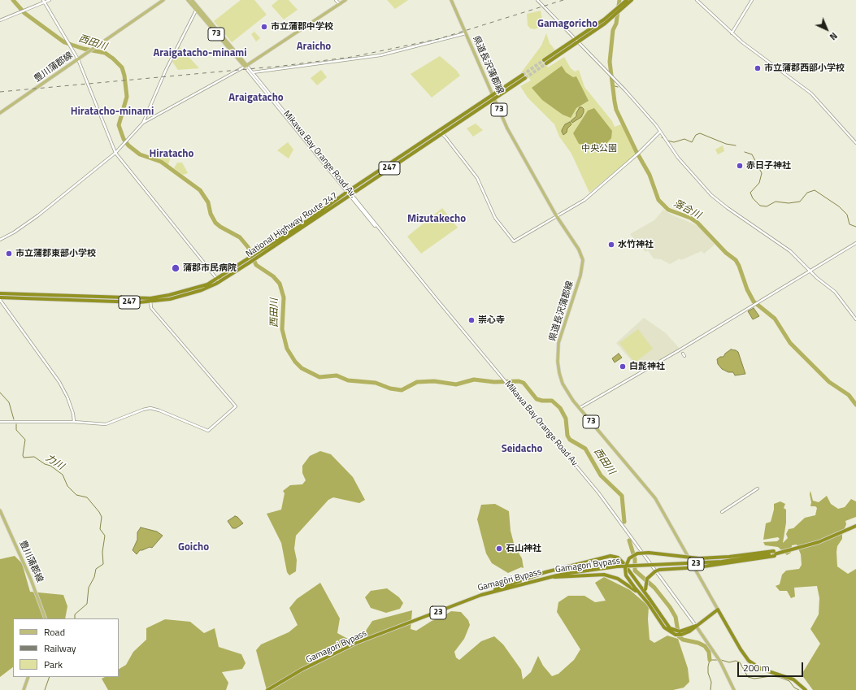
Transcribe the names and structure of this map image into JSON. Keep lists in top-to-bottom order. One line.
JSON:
{"streets":{"highway":["247","National Highway Route 247","23","Gamagori Bypass","Gamagōri Bypass"],"main road":["73","県道長沢蒲郡線","豊川蒲郡線"],"street":["Mikawa Bay Orange Road Av."]},"crossings":[["73","Mikawa Bay Orange Road Av."],["県道長沢蒲郡線","National Highway Route 247"],["Mikawa Bay Orange Road Av.","National Highway Route 247"],["Gamagori Bypass","Gamagōri Bypass"]],"districts":["Gamagoricho","Araicho","Araigatacho-minami","Araigatacho","Hiratacho-minami","Hiratacho","Mizutakecho","Seidacho","Goicho"],"water":["西田川","落合川","力川"],"parks":["中央公園"],"places":["市立蒲郡中学校","市立蒲郡西部小学校","赤日子神社","水竹神社","市立蒲郡東部小学校","蒲郡市民病院","崇心寺","白髭神社","石山神社"],"legend":["Road","Railway","Park"],"scale_bar":"200 m","north":"bottom right"}
